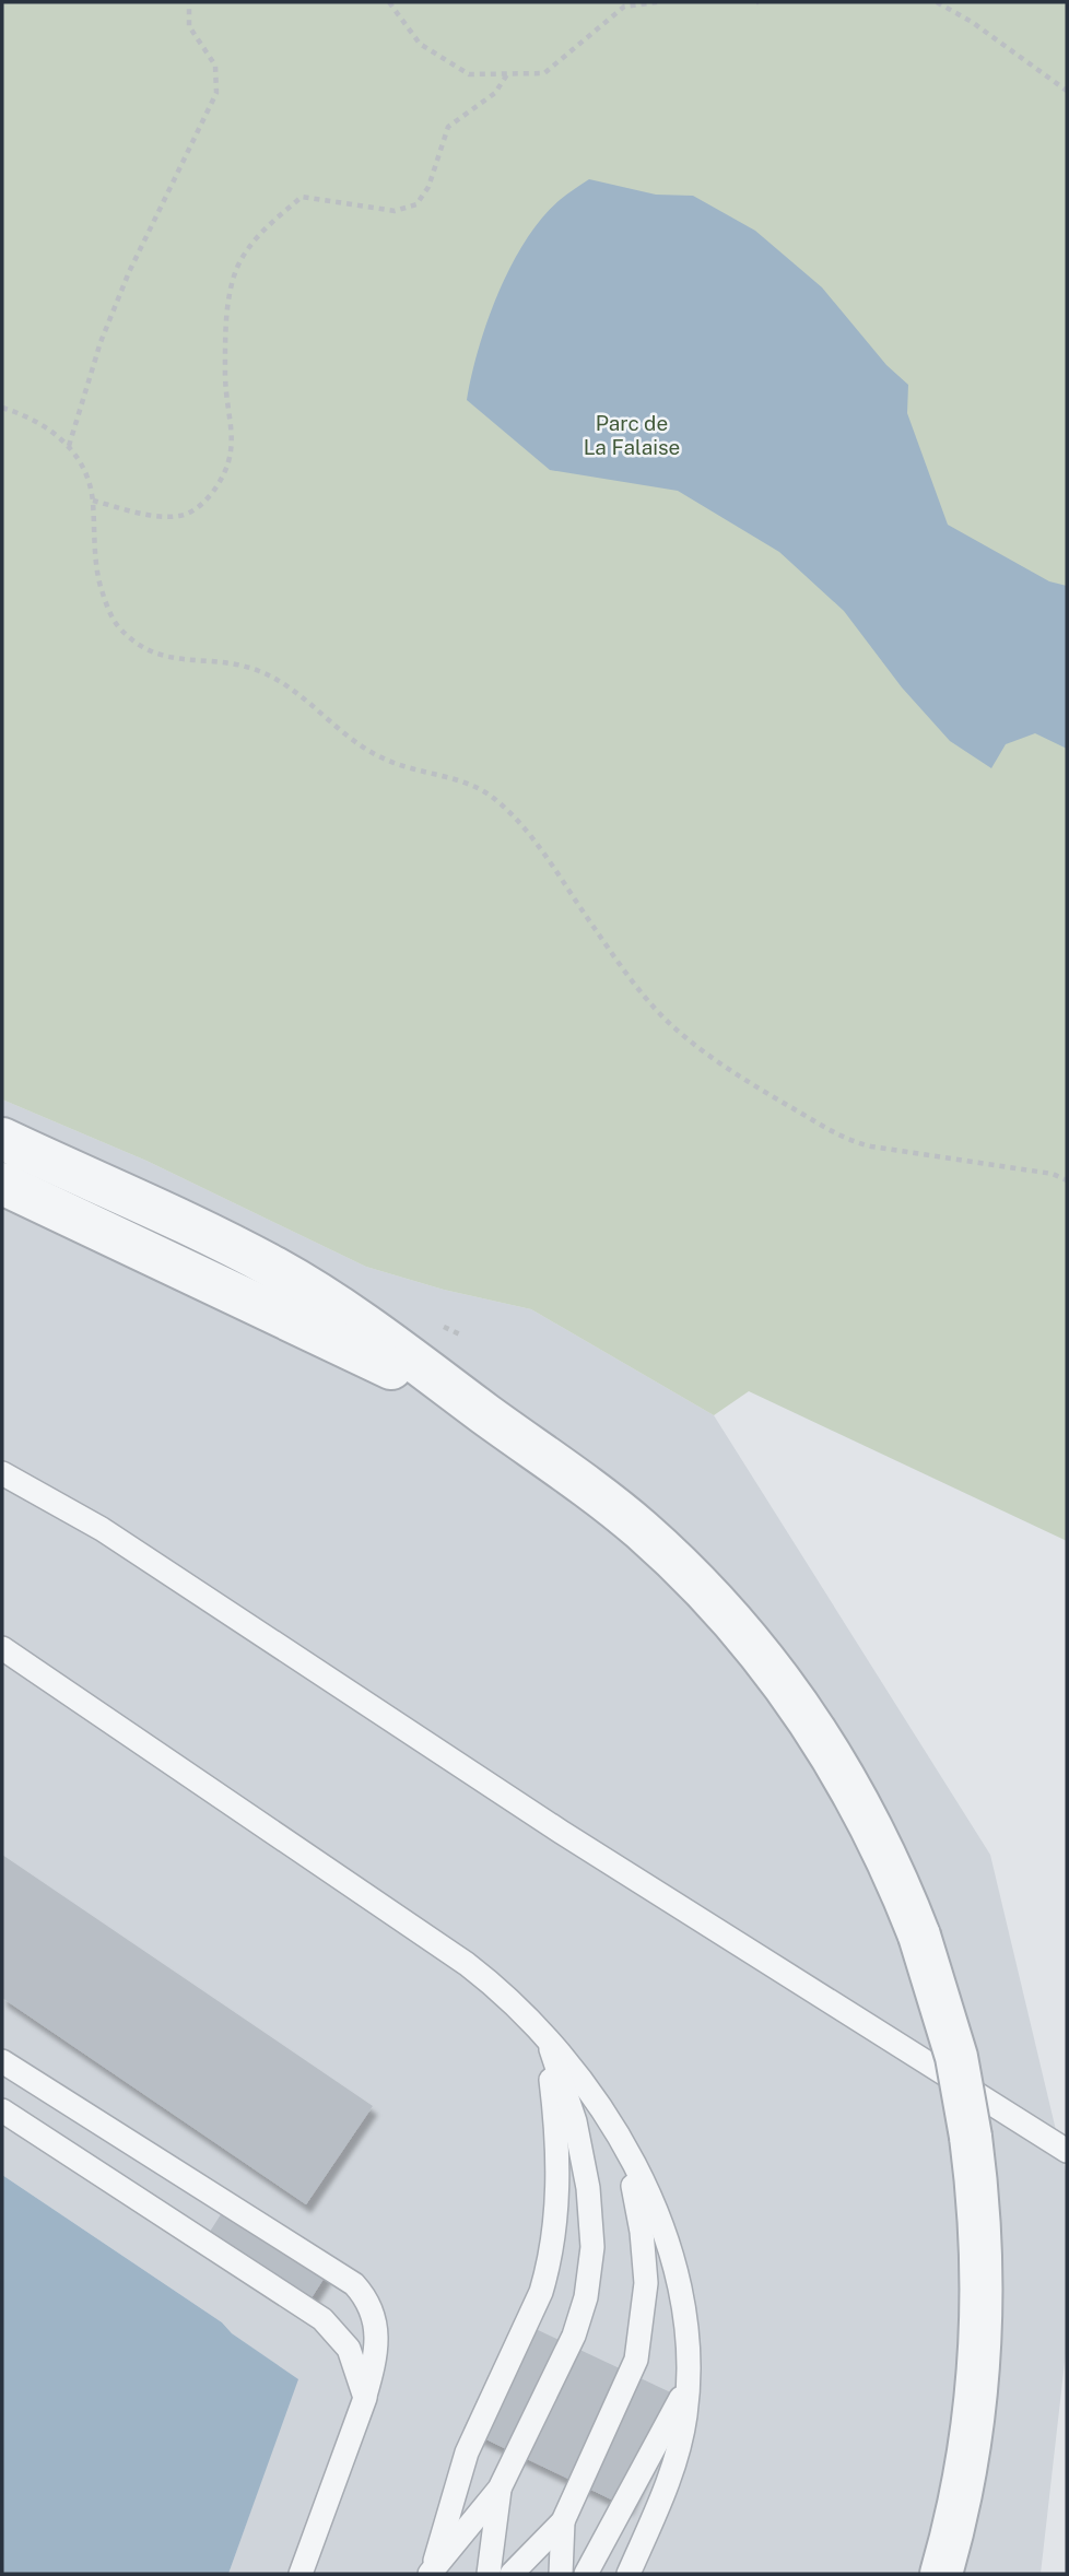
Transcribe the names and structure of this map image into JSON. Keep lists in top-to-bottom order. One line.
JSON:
{"parks":["Parc de La Falaise"]}
